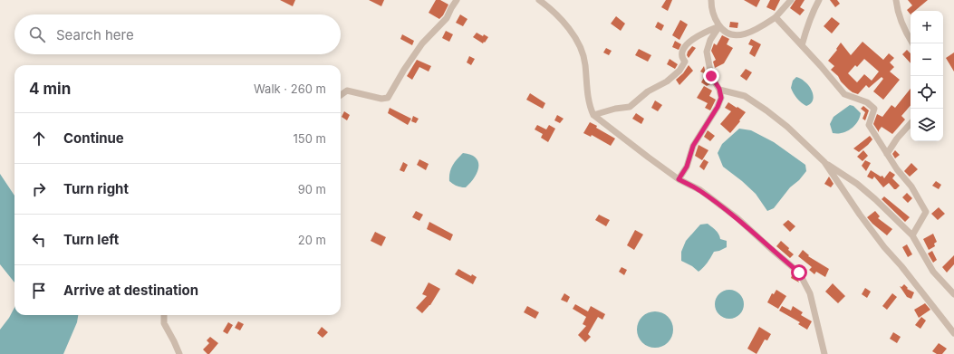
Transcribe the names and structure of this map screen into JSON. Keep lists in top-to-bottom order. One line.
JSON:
{"page":{"map_buttons":["+","−"],"search":"Search here","heading":["4 min","Walk · 260 m"],"list":[["Continue","150 m"],["Turn right","90 m"],["Turn left","20 m"],"Arrive at destination"]}}
